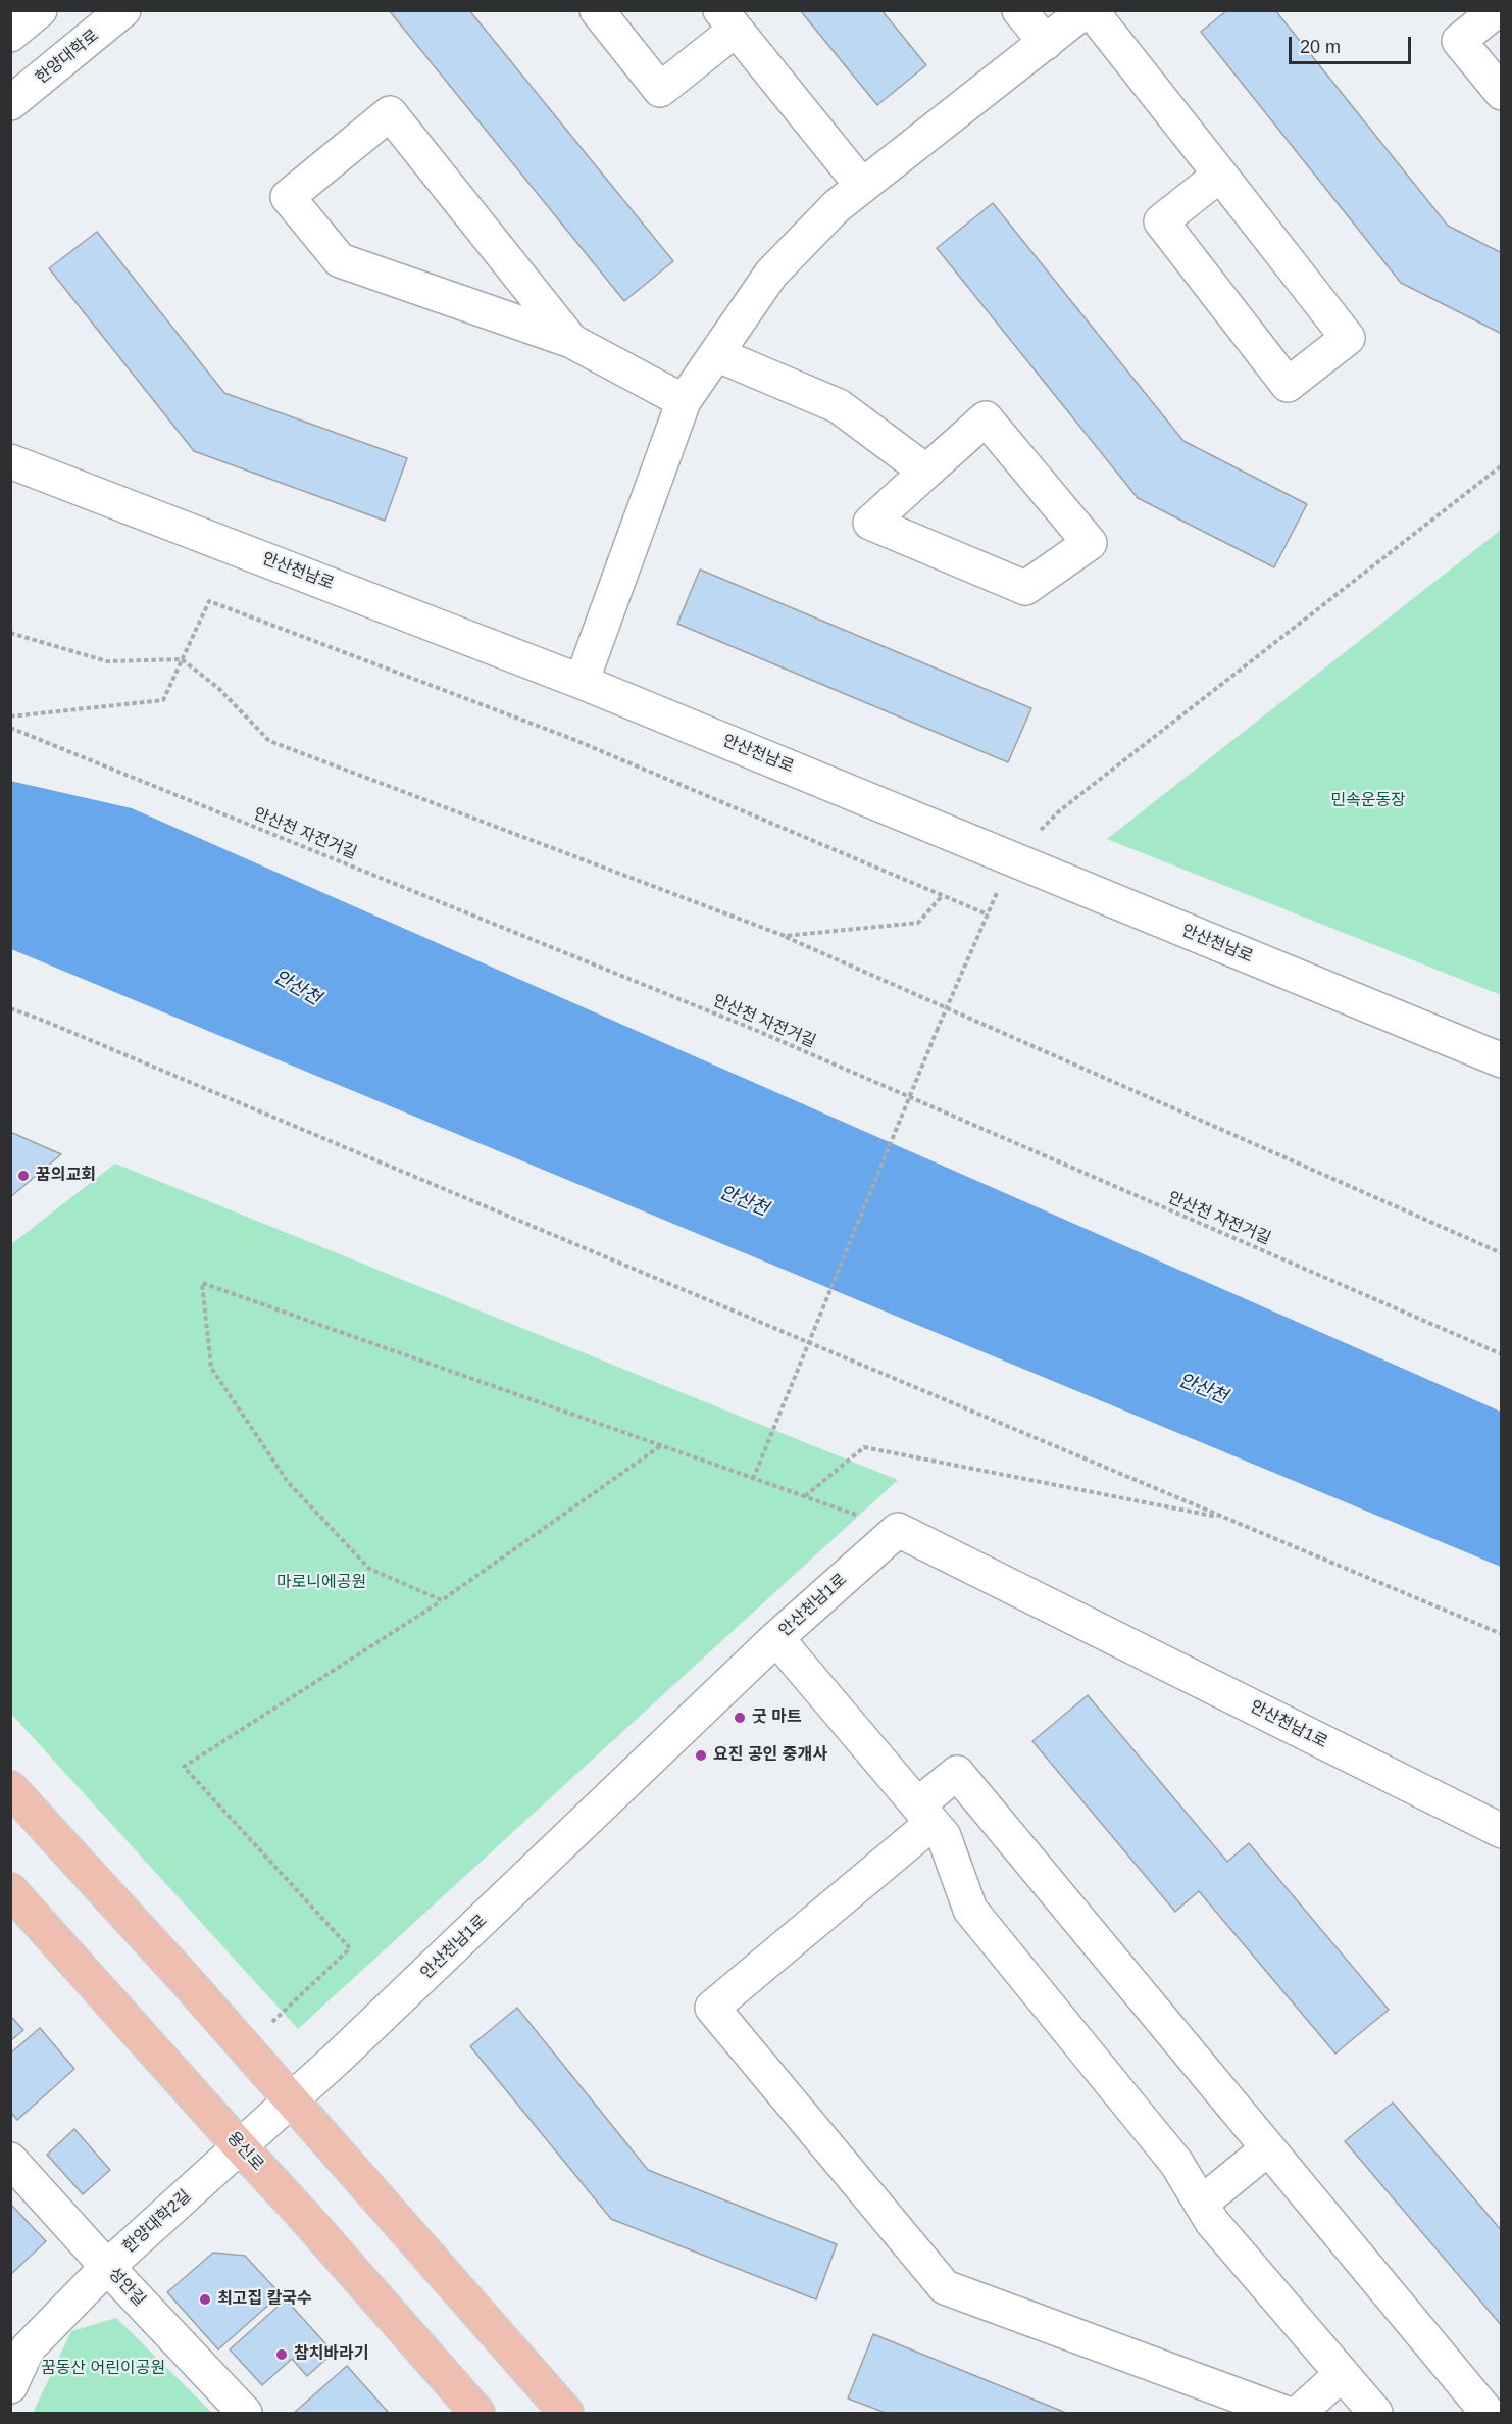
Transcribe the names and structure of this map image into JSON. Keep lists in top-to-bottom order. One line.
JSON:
{"streets":{"main road":["용신로"],"street":["한양대학로","안산천남로","안산천남1로","한양대학2길","성안길"],"path":["안산천 자전거길"]},"crossings":[["안산천남1로","용신로"],["안산천남1로","한양대학2길"],["용신로","한양대학2길"],["한양대학2길","성안길"]],"water":["안산천"],"parks":["민속운동장","마로니에공원","꿈동산 어린이공원"],"places":["꿈의교회","굿 마트","요진 공인 중개사","최고집 칼국수","참치바라기"],"scale_bar":"20 m"}
